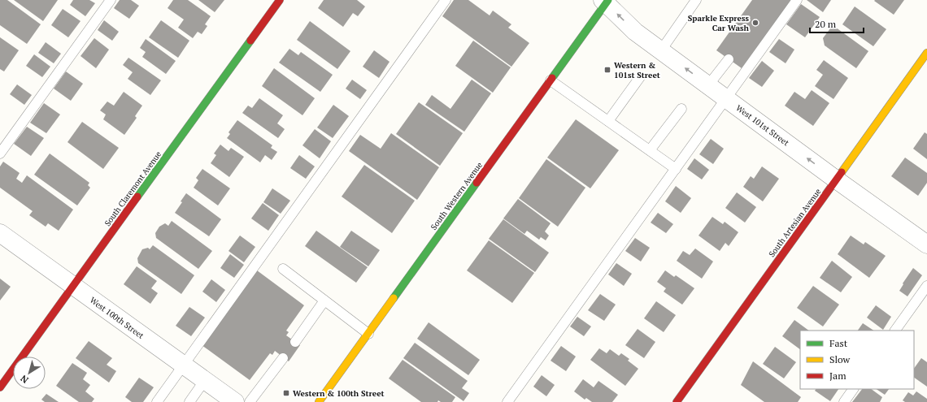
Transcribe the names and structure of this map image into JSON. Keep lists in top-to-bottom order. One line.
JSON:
{"streets":{"street":["West 101st Street","South Claremont Avenue","South Western Avenue","South Artesian Avenue","West 100th Street"]},"crossings":[["West 101st Street","South Western Avenue"],["West 101st Street","South Artesian Avenue"],["South Claremont Avenue","West 100th Street"]],"one_way":["West 101st Street"],"places":{"other":["Sparkle Express Car Wash"],"transit":["Western & 101st Street","Western & 100th Street"]},"legend":["Fast","Slow","Jam"],"scale_bar":"20 m","north":"bottom left"}
